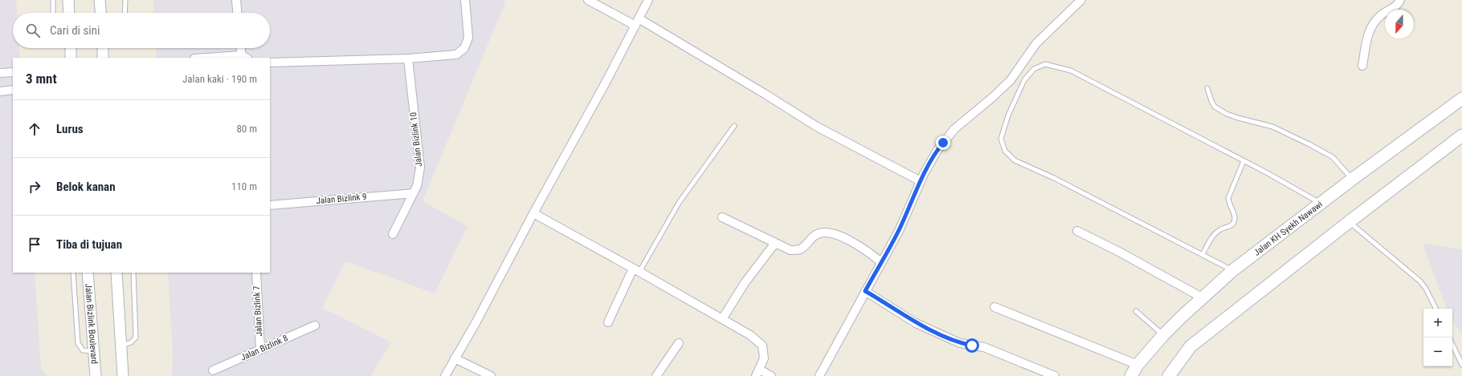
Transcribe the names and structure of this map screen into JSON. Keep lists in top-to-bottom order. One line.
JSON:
{"streets":{"main road":["Jalan KH Syekh Nawawi"],"street":["Jalan Bizlink 10","Jalan Bizlink 9","Jalan Bizlink 7","Jalan Bizlink Boulevard","Jalan Bizlink 8"]},"crossings":[["Jalan Bizlink 10","Jalan Bizlink 9"],["Jalan Bizlink 7","Jalan Bizlink 8"]],"north":"bottom","page":{"search":"Cari di sini","heading":["3 mnt","Jalan kaki · 190 m"],"list":[["Lurus","80 m"],["Belok kanan","110 m"],"Tiba di tujuan"],"map_buttons":["+","−"]}}
